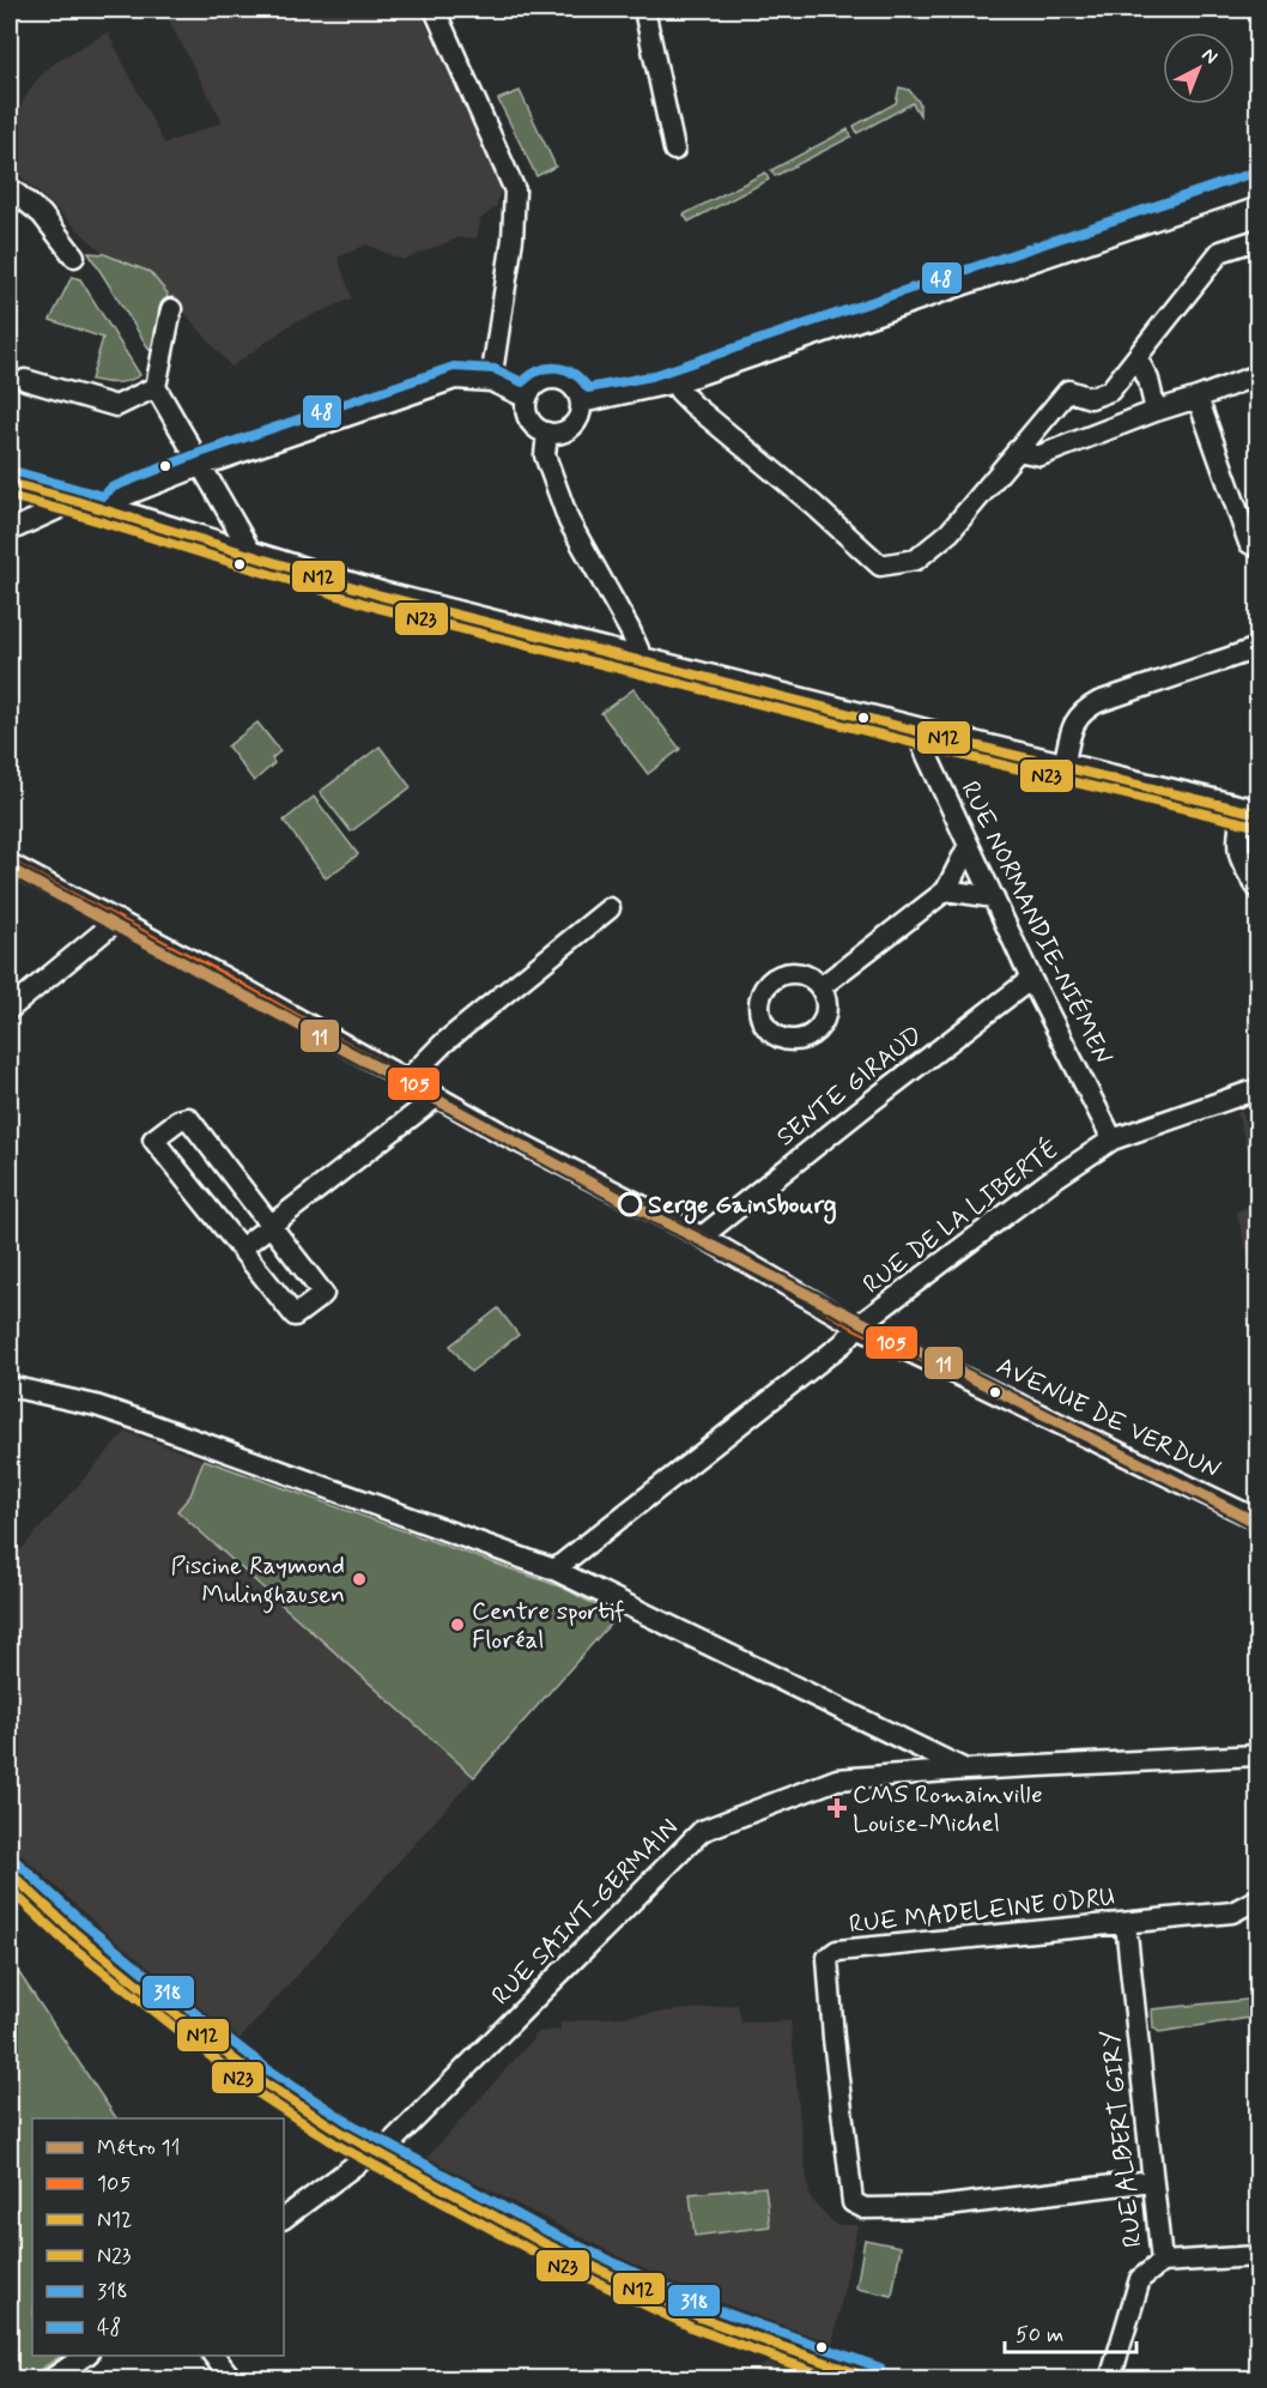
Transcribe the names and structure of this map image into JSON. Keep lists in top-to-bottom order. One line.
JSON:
{"streets":{"street":["RUE NORMANDIE-NIÉMEN","SENTE GIRAUD","RUE DE LA LIBERTÉ","AVENUE DE VERDUN","RUE MADELEINE ODRU","RUE SAINT-GERMAIN","RUE ALBERT GIRY"]},"crossings":[["RUE NORMANDIE-NIÉMEN","SENTE GIRAUD"],["RUE NORMANDIE-NIÉMEN","RUE DE LA LIBERTÉ"],["SENTE GIRAUD","AVENUE DE VERDUN"],["RUE DE LA LIBERTÉ","AVENUE DE VERDUN"],["RUE MADELEINE ODRU","RUE ALBERT GIRY"]],"places":{"other":["Serge Gainsbourg","Piscine Raymond Mulinghausen","Centre sportif Floréal"],"health":["CMS Romainville Louise-Michel"]},"lines":["transit line 48","transit line N12","transit line N23","transit line 105","metro line 11","transit line 318"],"legend":["Métro 11","105","N12","N23","318","48"],"scale_bar":"50 m","north":"top right"}
